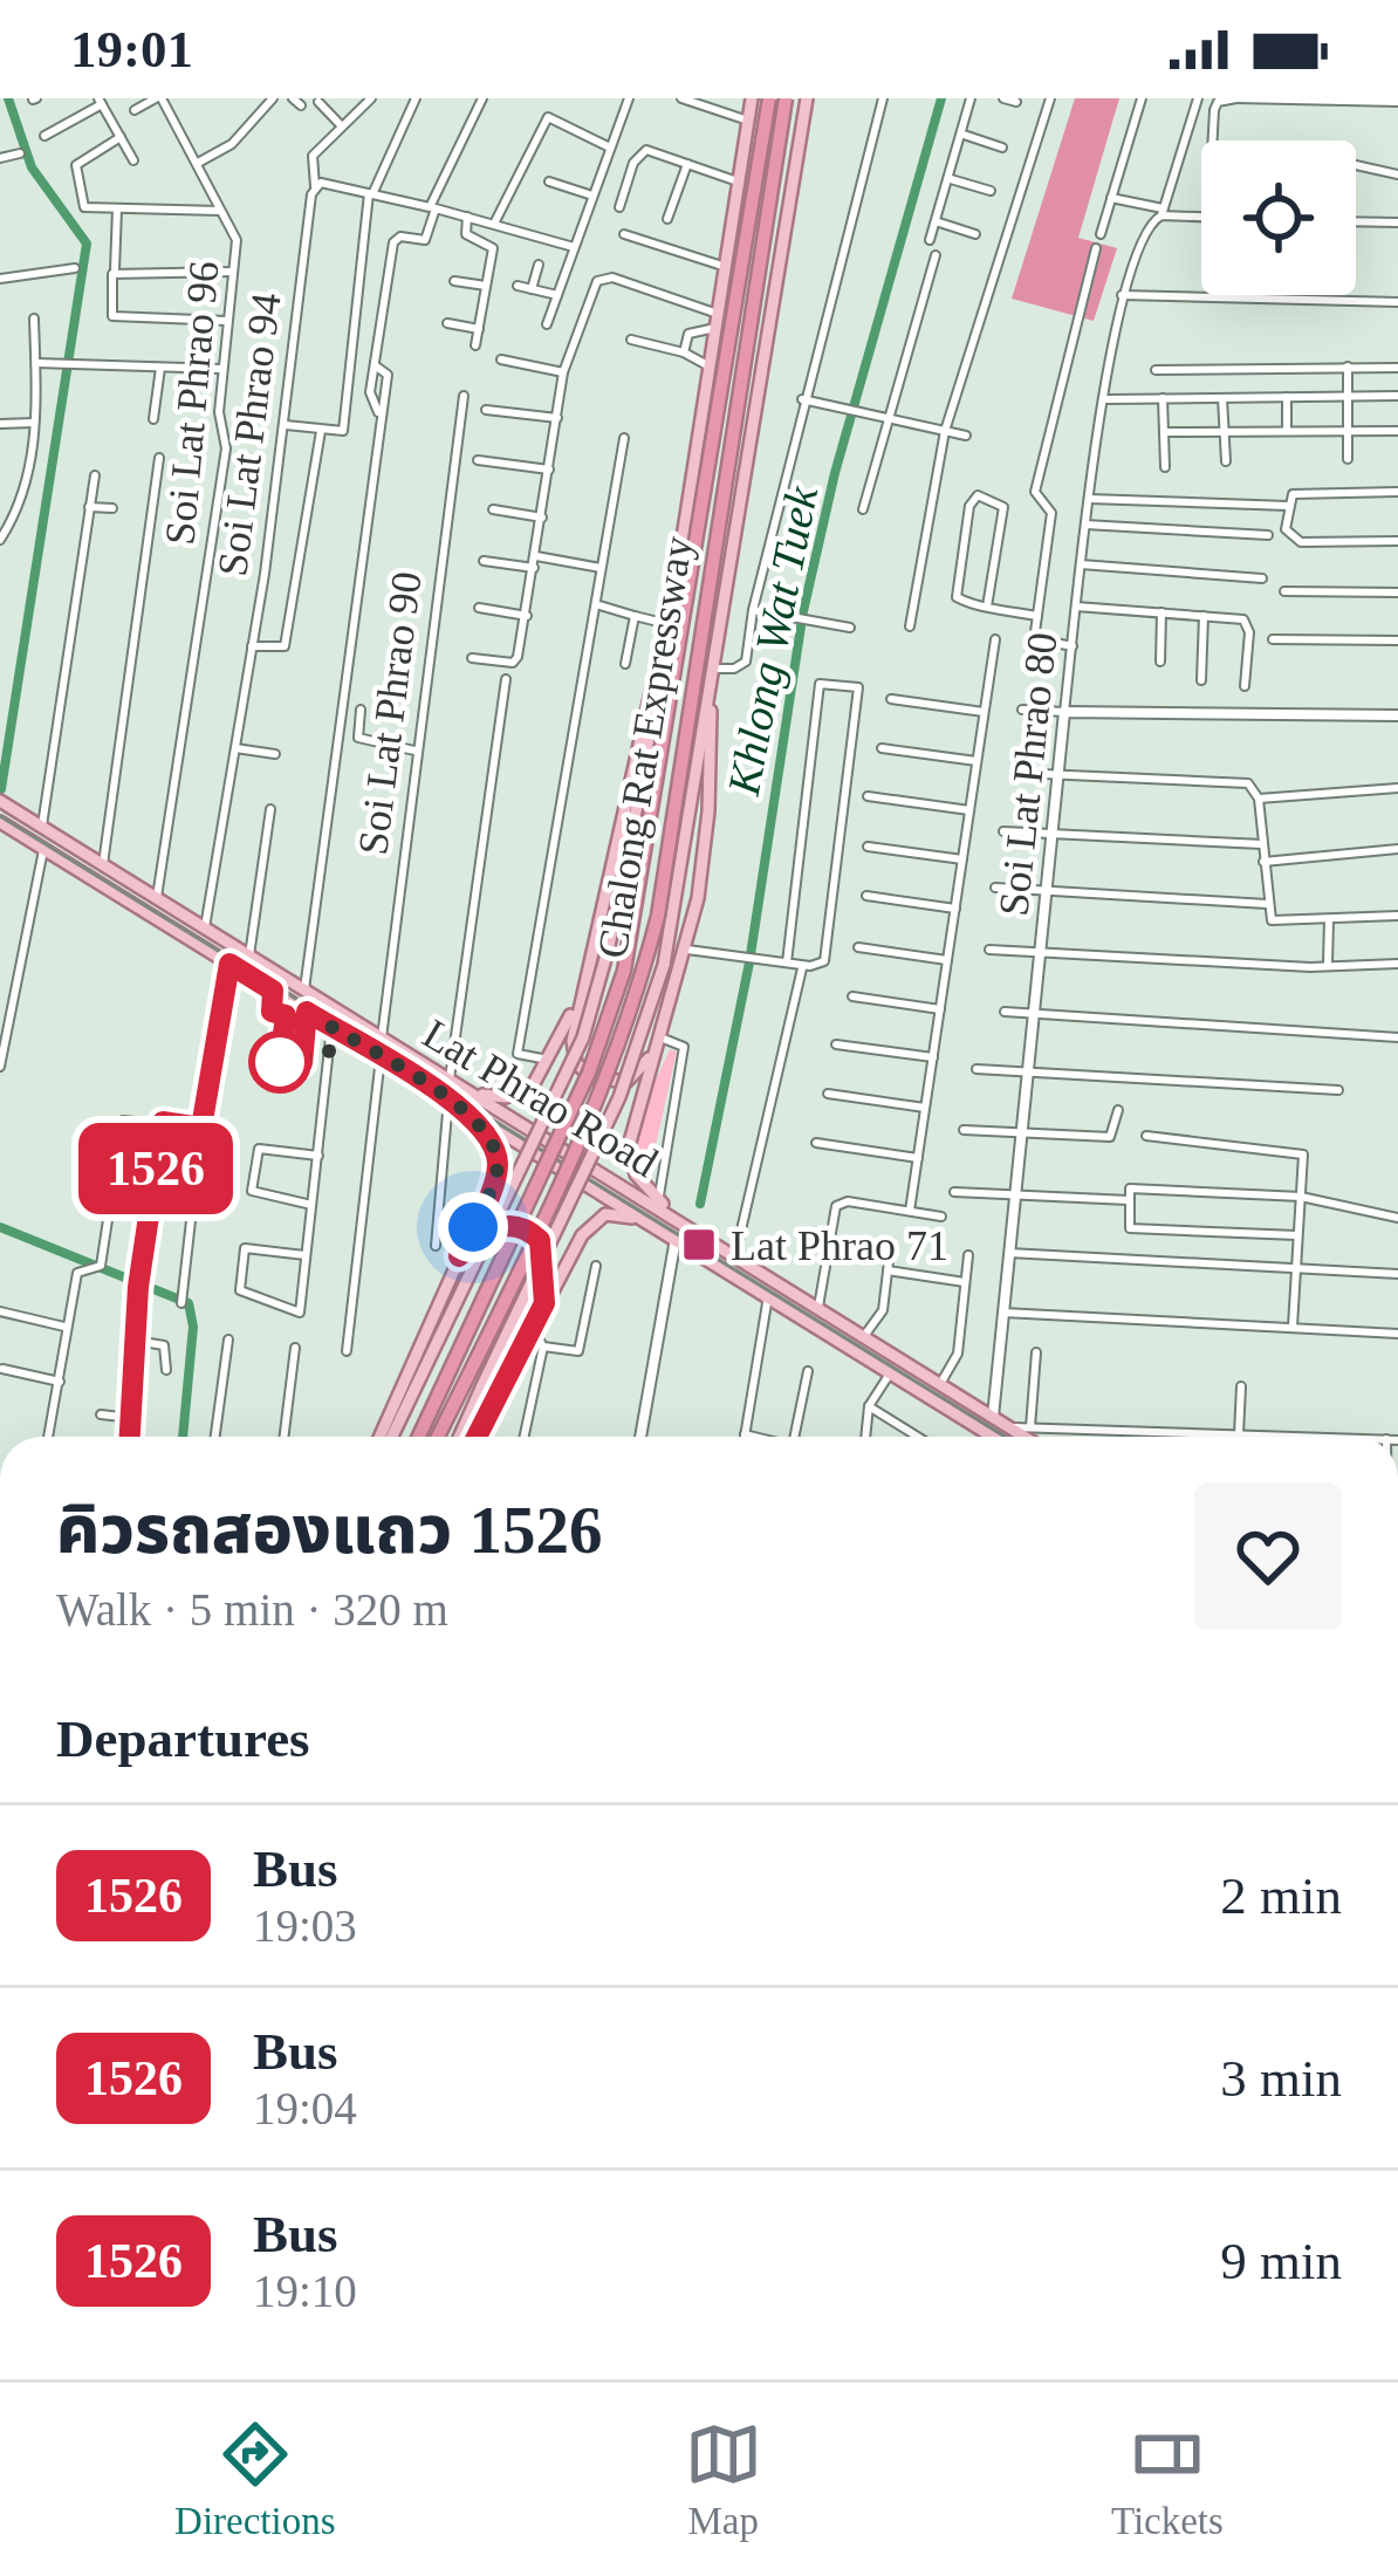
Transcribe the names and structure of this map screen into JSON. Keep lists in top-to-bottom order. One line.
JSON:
{"streets":{"highway":["Chalong Rat Expressway"],"main road":["Lat Phrao Road"],"street":["Soi Lat Phrao 96","Soi Lat Phrao 94","Soi Lat Phrao 90","Soi Lat Phrao 80"]},"crossings":[["Soi Lat Phrao 96","Lat Phrao Road"],["Soi Lat Phrao 94","Lat Phrao Road"],["Soi Lat Phrao 90","Lat Phrao Road"],["Soi Lat Phrao 80","Lat Phrao Road"]],"water":["Khlong Wat Tuek"],"places":{"transit":["Lat Phrao 71"]},"lines":["bus line 1526"],"page":{"status":"19:01","on_map":"1526","heading":[["คิวรถสองแถว 1526","Walk · 5 min · 320 m"],"Departures"],"list":[{"mark":"1526","name":"Bus","note":"19:03","value":"2 min"},{"mark":"1526","name":"Bus","note":"19:04","value":"3 min"},{"mark":"1526","name":"Bus","note":"19:10","value":"9 min"}],"tabs":["Directions","Map","Tickets"]}}
